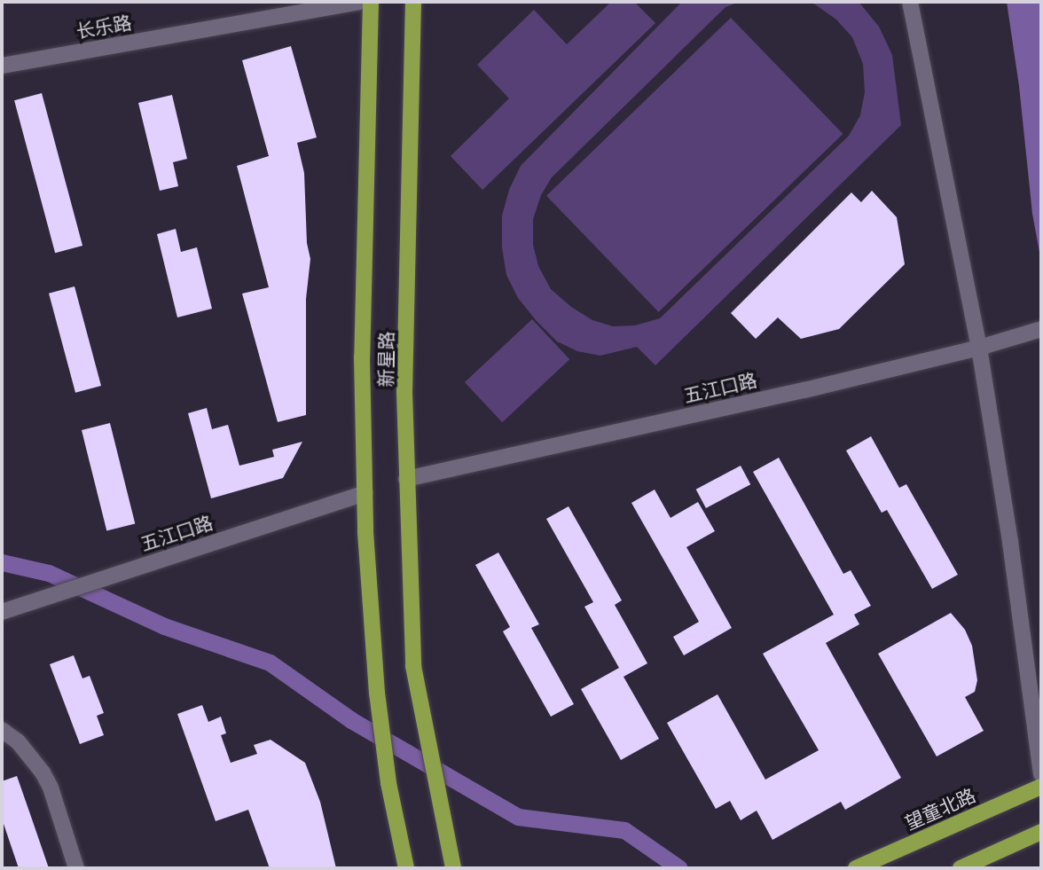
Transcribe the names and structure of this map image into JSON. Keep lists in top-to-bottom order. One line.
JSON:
{"streets":{"main road":["新星路","望童北路"],"street":["长乐路","五江口路"]},"crossings":[["新星路","五江口路"]]}
